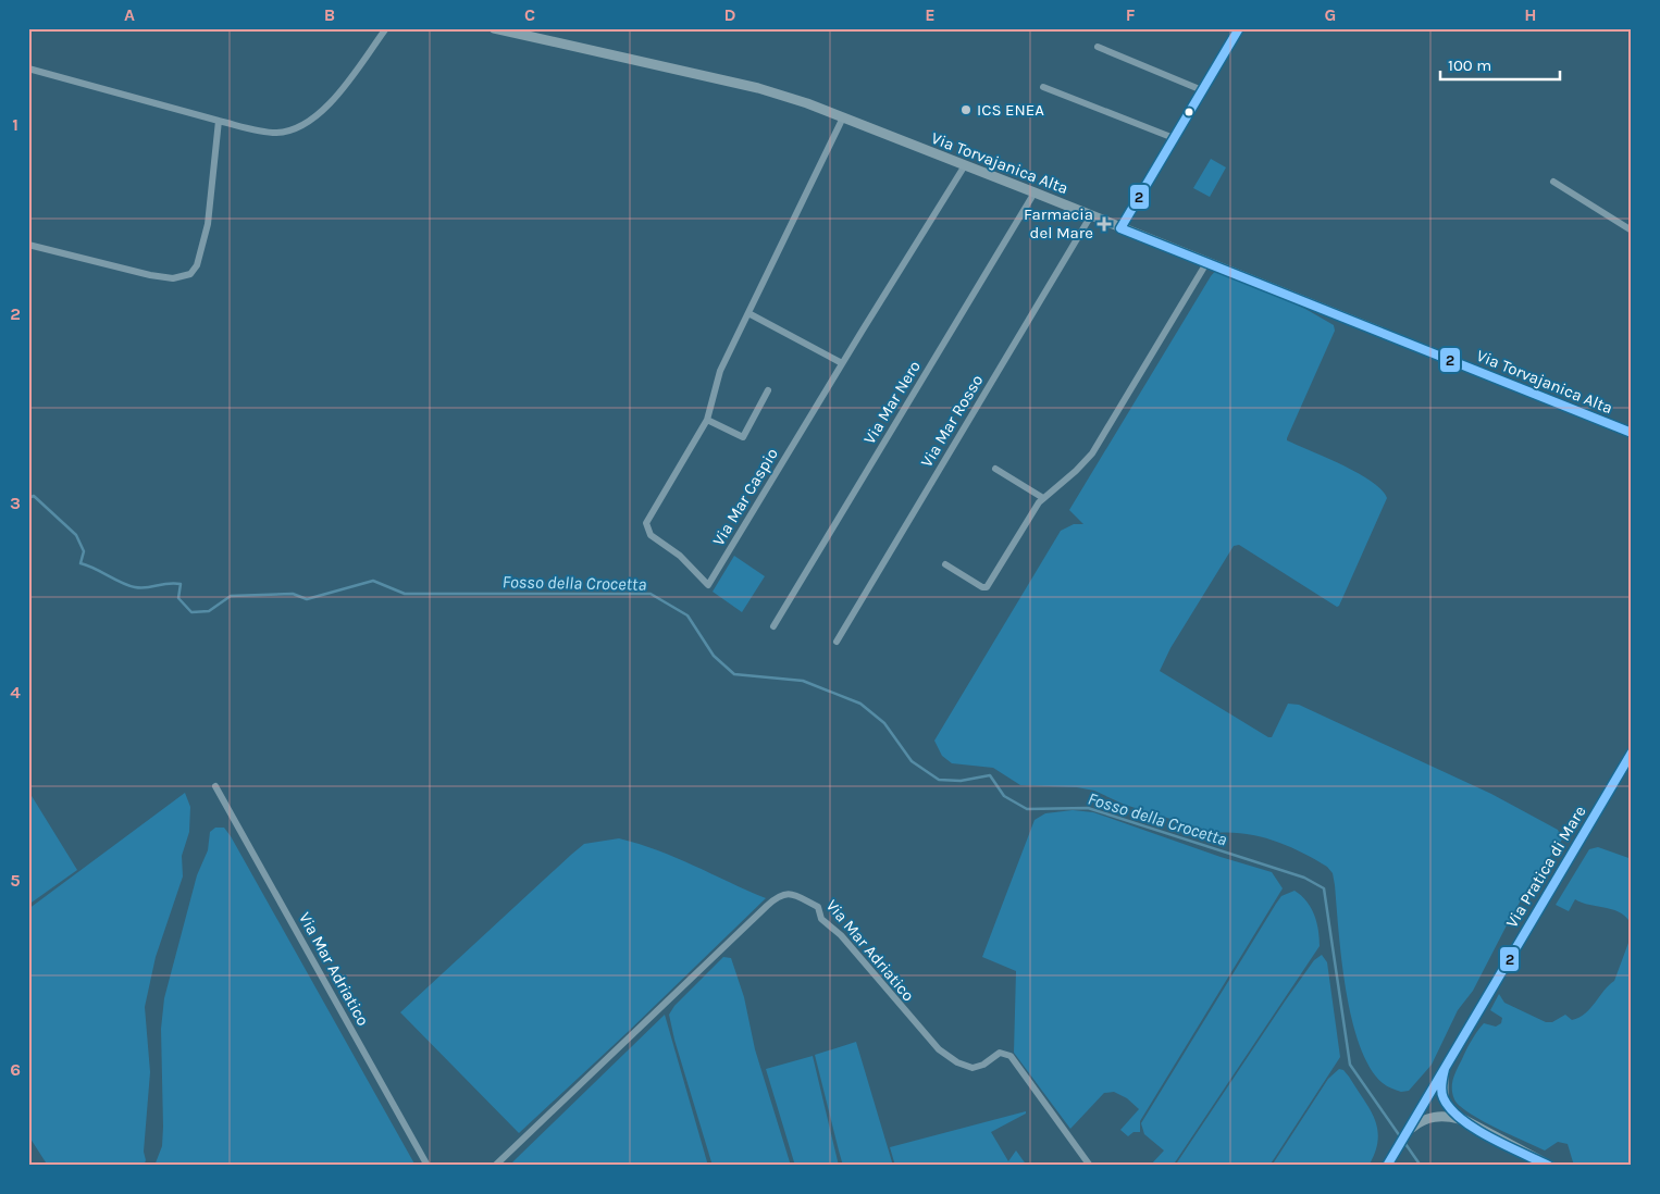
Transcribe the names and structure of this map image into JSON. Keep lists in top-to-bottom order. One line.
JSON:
{"streets":{"street":["Via Torvajanica Alta","Via Mar Nero","Via Mar Rosso","Via Mar Caspio","Via Pratica di Mare","Via Mar Adriatico"]},"crossings":[["Via Torvajanica Alta","Via Mar Nero"],["Via Torvajanica Alta","Via Mar Rosso"],["Via Torvajanica Alta","Via Mar Caspio"]],"water":["Fosso della Crocetta"],"places":{"other":["ICS ENEA"],"health":["Farmacia del Mare"]},"lines":["transit line 2"],"scale_bar":"100 m","grid":{"columns":["A","B","C","D","E","F","G","H"],"rows":["1","2","3","4","5","6"]}}
